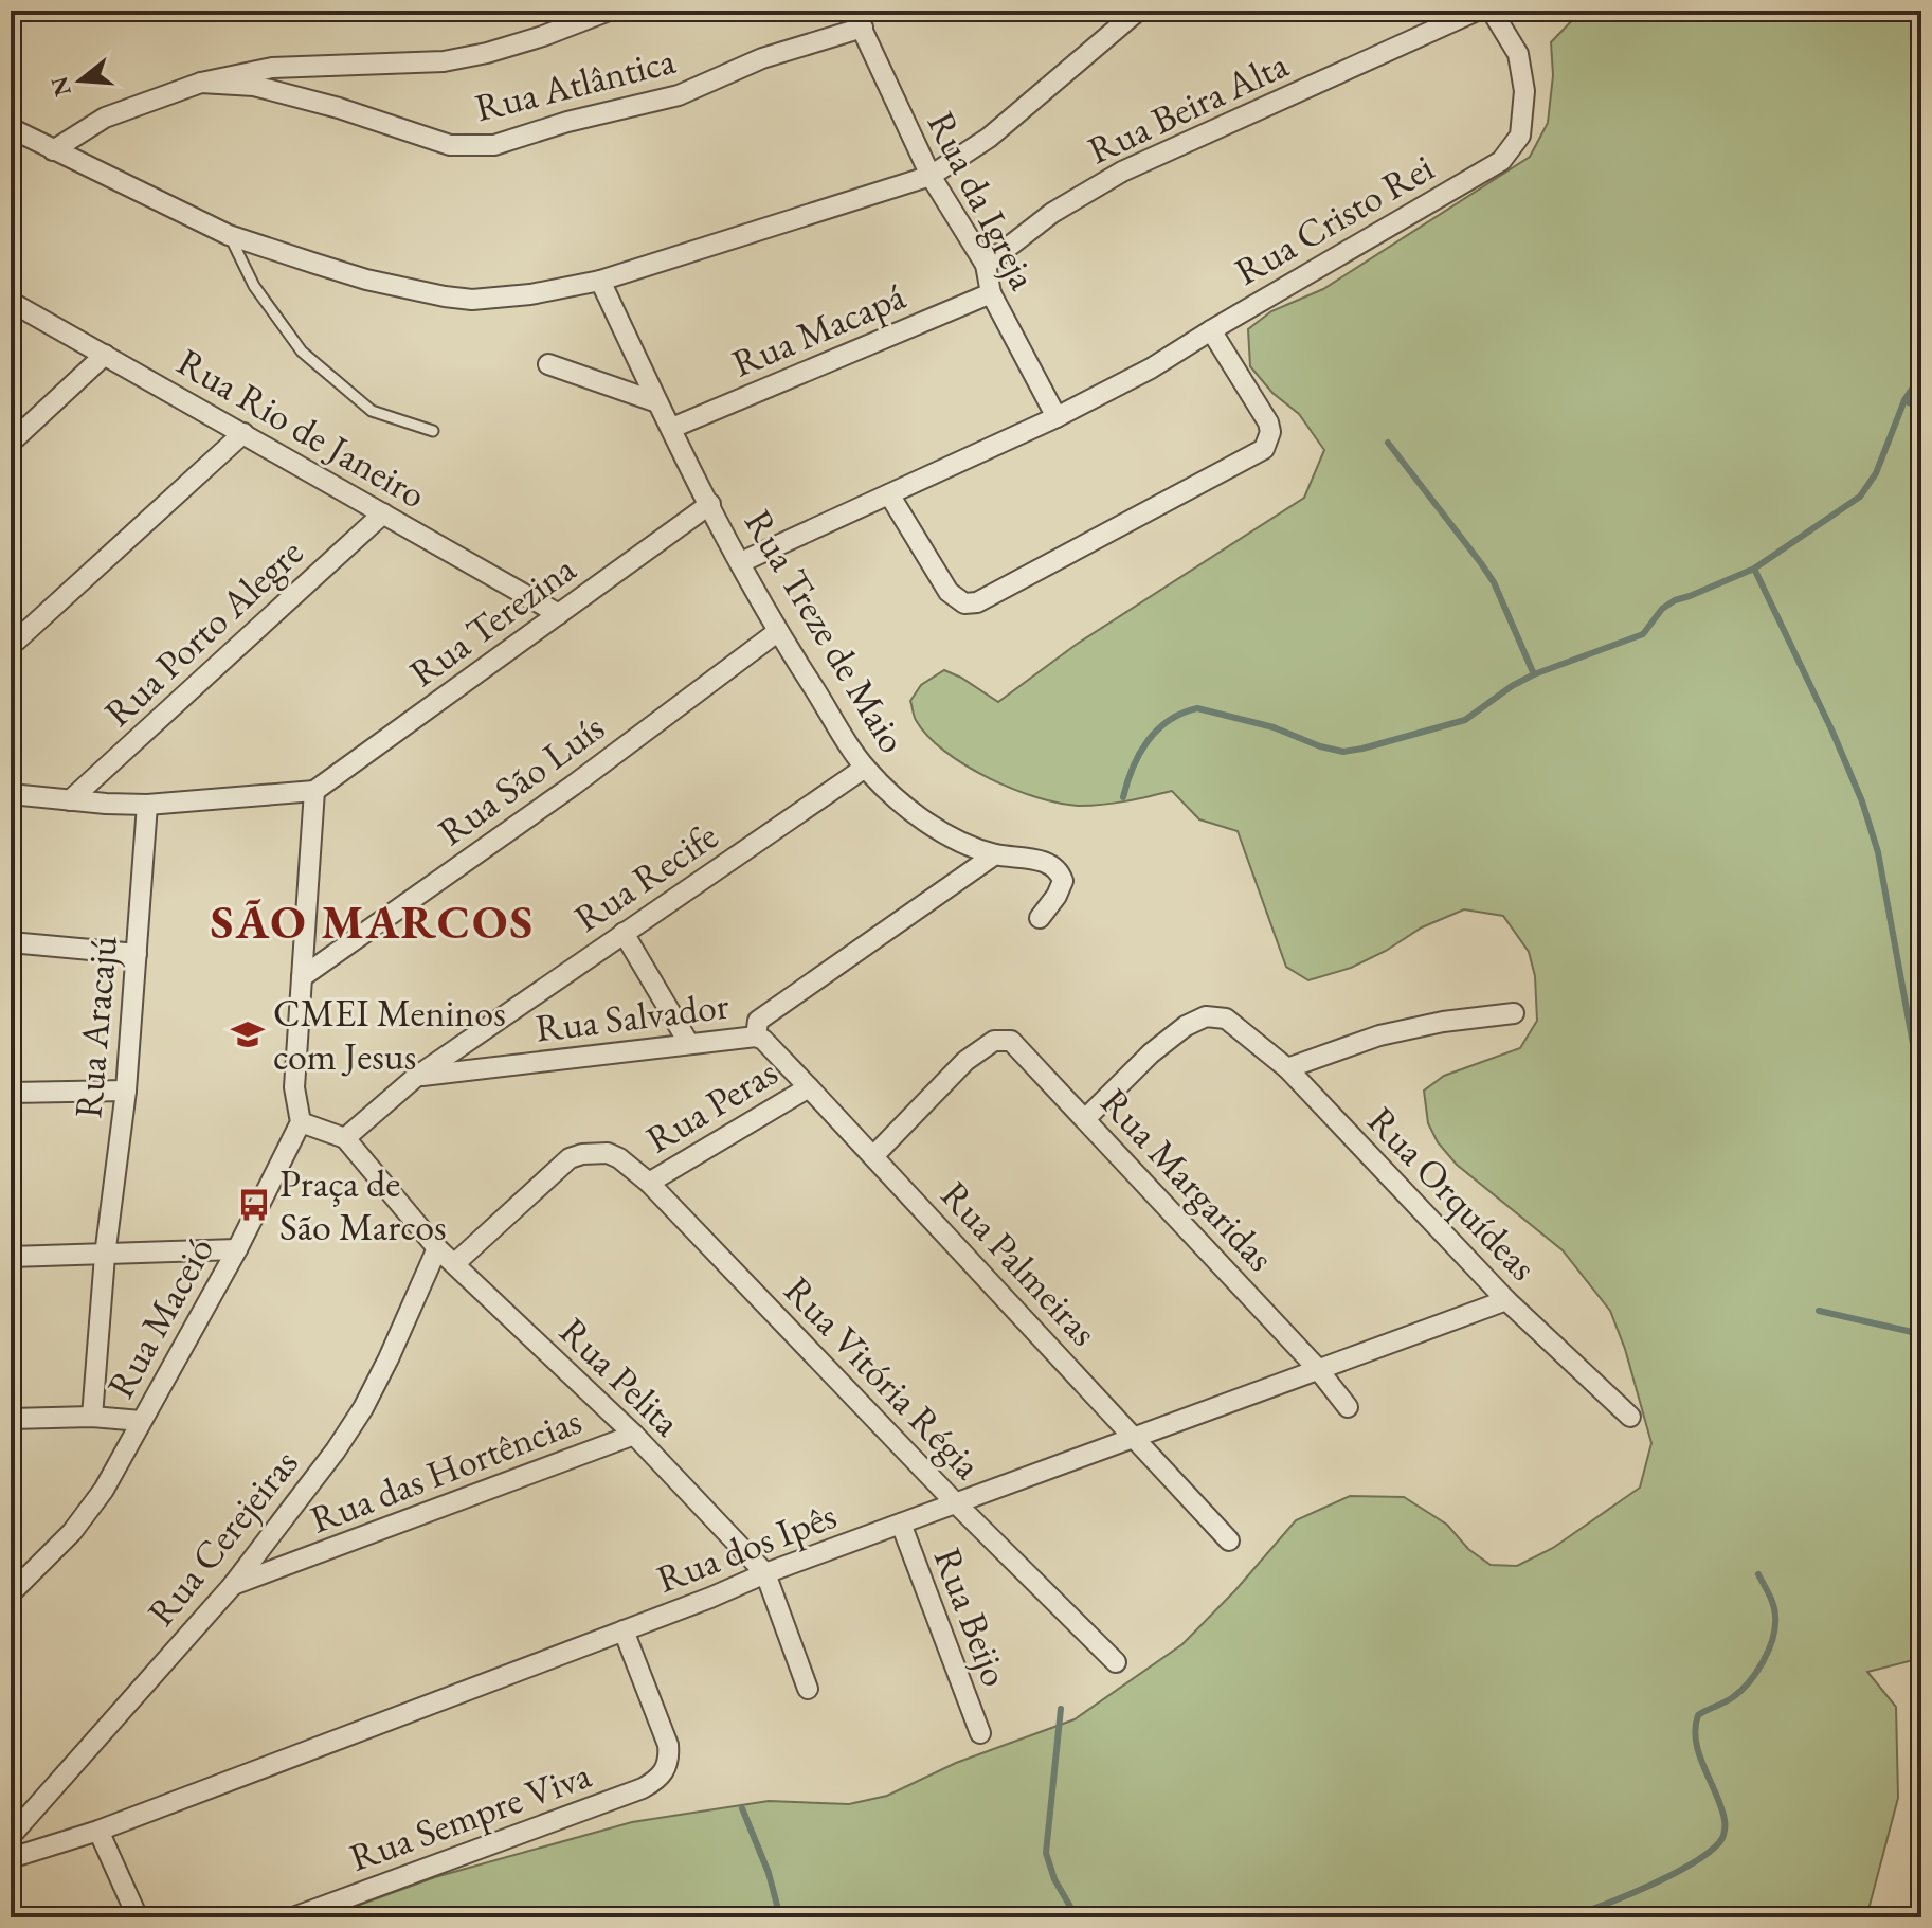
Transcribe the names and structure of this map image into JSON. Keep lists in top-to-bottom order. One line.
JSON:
{"streets":{"street":["Rua Atlântica","Rua Beira Alta","Rua da Igreja","Rua Cristo Rei","Rua Macapá","Rua Rio de Janeiro","Rua Terezina","Rua Treze de Maio","Rua Porto Alegre","Rua São Luís","Rua Recife","Rua Salvador","Rua Aracajú","Rua Peras","Rua Margaridas","Rua Orquídeas","Rua Palmeiras","Rua Maceió","Rua Pelita","Rua Vitória Régia","Rua das Hortências","Rua Cerejeiras","Rua dos Ipês","Rua Beijo","Rua Sempre Viva"]},"crossings":[["Rua Atlântica","Rua da Igreja"],["Rua Beira Alta","Rua da Igreja"],["Rua da Igreja","Rua Cristo Rei"],["Rua da Igreja","Rua Macapá"],["Rua Cristo Rei","Rua Treze de Maio"],["Rua Macapá","Rua Treze de Maio"],["Rua Rio de Janeiro","Rua Terezina"],["Rua Rio de Janeiro","Rua Porto Alegre"],["Rua Terezina","Rua Treze de Maio"],["Rua Treze de Maio","Rua São Luís"],["Rua Treze de Maio","Rua Recife"],["Rua Treze de Maio","Rua Salvador"],["Rua Recife","Rua Salvador"],["Rua Recife","Rua Pelita"],["Rua Salvador","Rua Palmeiras"],["Rua Peras","Rua Palmeiras"],["Rua Peras","Rua Vitória Régia"],["Rua Margaridas","Rua Orquídeas"],["Rua Margaridas","Rua Palmeiras"],["Rua Margaridas","Rua dos Ipês"],["Rua Orquídeas","Rua dos Ipês"],["Rua Palmeiras","Rua dos Ipês"],["Rua Pelita","Rua Vitória Régia"],["Rua Pelita","Rua das Hortências"],["Rua Pelita","Rua Cerejeiras"],["Rua Pelita","Rua dos Ipês"],["Rua Vitória Régia","Rua dos Ipês"],["Rua das Hortências","Rua Cerejeiras"],["Rua dos Ipês","Rua Beijo"],["Rua dos Ipês","Rua Sempre Viva"]],"districts":["SÃO MARCOS"],"places":{"school or university":["CMEI Meninos com Jesus"],"bus stop":["Praça de São Marcos"]},"north":"left"}
